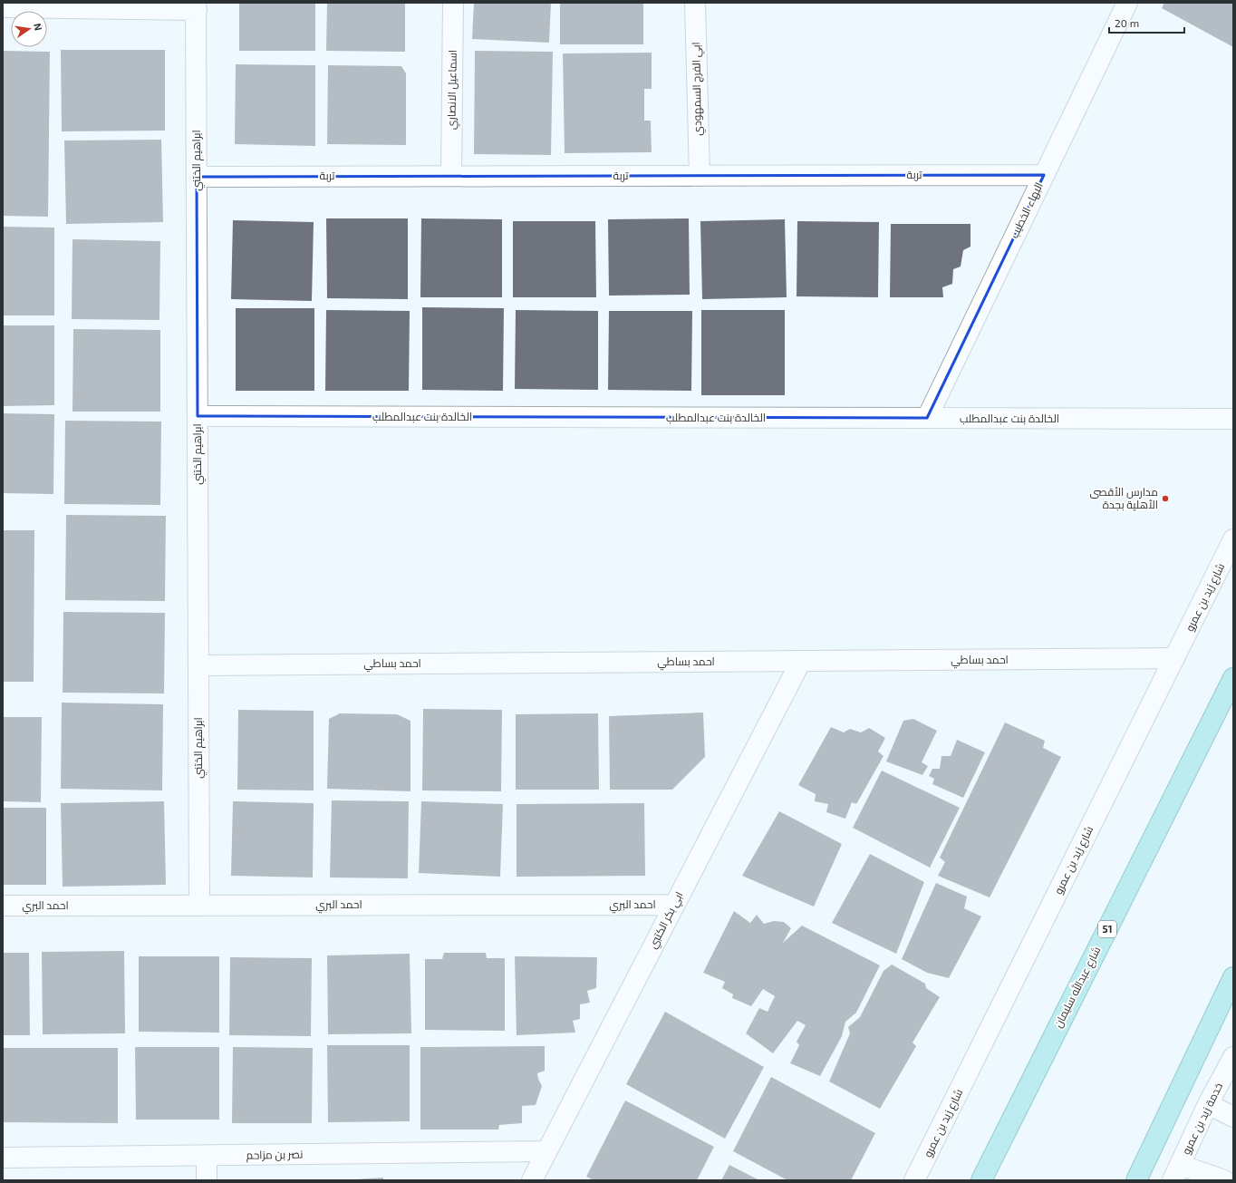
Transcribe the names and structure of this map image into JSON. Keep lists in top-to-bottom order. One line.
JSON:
{"streets":{"main road":["51","شارع عبدالله سليمان"],"street":["ابي الفرج السمهودي","اسماعيل الانصاري","ابراهيم الختني","تربة","البهاء الخطيب","الخالدة بنت عبدالمطلب","شارع زيد بن عمرو","احمد بساطي","احمد البري","ابي بكر الكتبي","خدمة زيد بن عمرو","نصر بن مزاحم"]},"crossings":[["ابي الفرج السمهودي","تربة"],["اسماعيل الانصاري","تربة"],["ابراهيم الختني","تربة"],["ابراهيم الختني","الخالدة بنت عبدالمطلب"],["ابراهيم الختني","احمد بساطي"],["ابراهيم الختني","احمد البري"],["تربة","البهاء الخطيب"],["البهاء الخطيب","الخالدة بنت عبدالمطلب"],["شارع زيد بن عمرو","احمد بساطي"],["احمد بساطي","ابي بكر الكتبي"],["احمد البري","ابي بكر الكتبي"],["ابي بكر الكتبي","نصر بن مزاحم"]],"places":["مدارس الأقصى الأهلية بجدة"],"scale_bar":"20 m","north":"right"}
